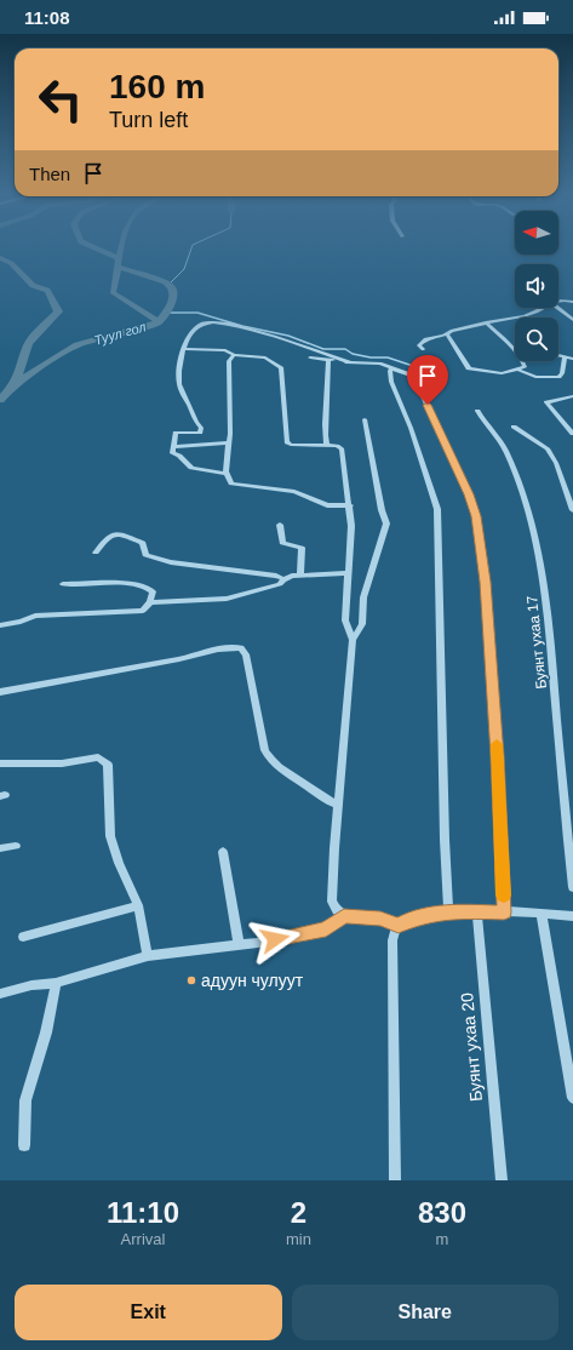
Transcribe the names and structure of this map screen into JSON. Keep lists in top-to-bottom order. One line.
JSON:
{"streets":{"street":["Буянт ухаа 17","Буянт ухаа 20"]},"water":["Туул гол"],"places":["адуун чулуут"],"north":"left","page":{"status":"11:08","turn":["160 m","Turn left"],"then":"Then","eta":["11:10","Arrival","2","min","830","m"],"buttons":["Exit","Share"]}}
